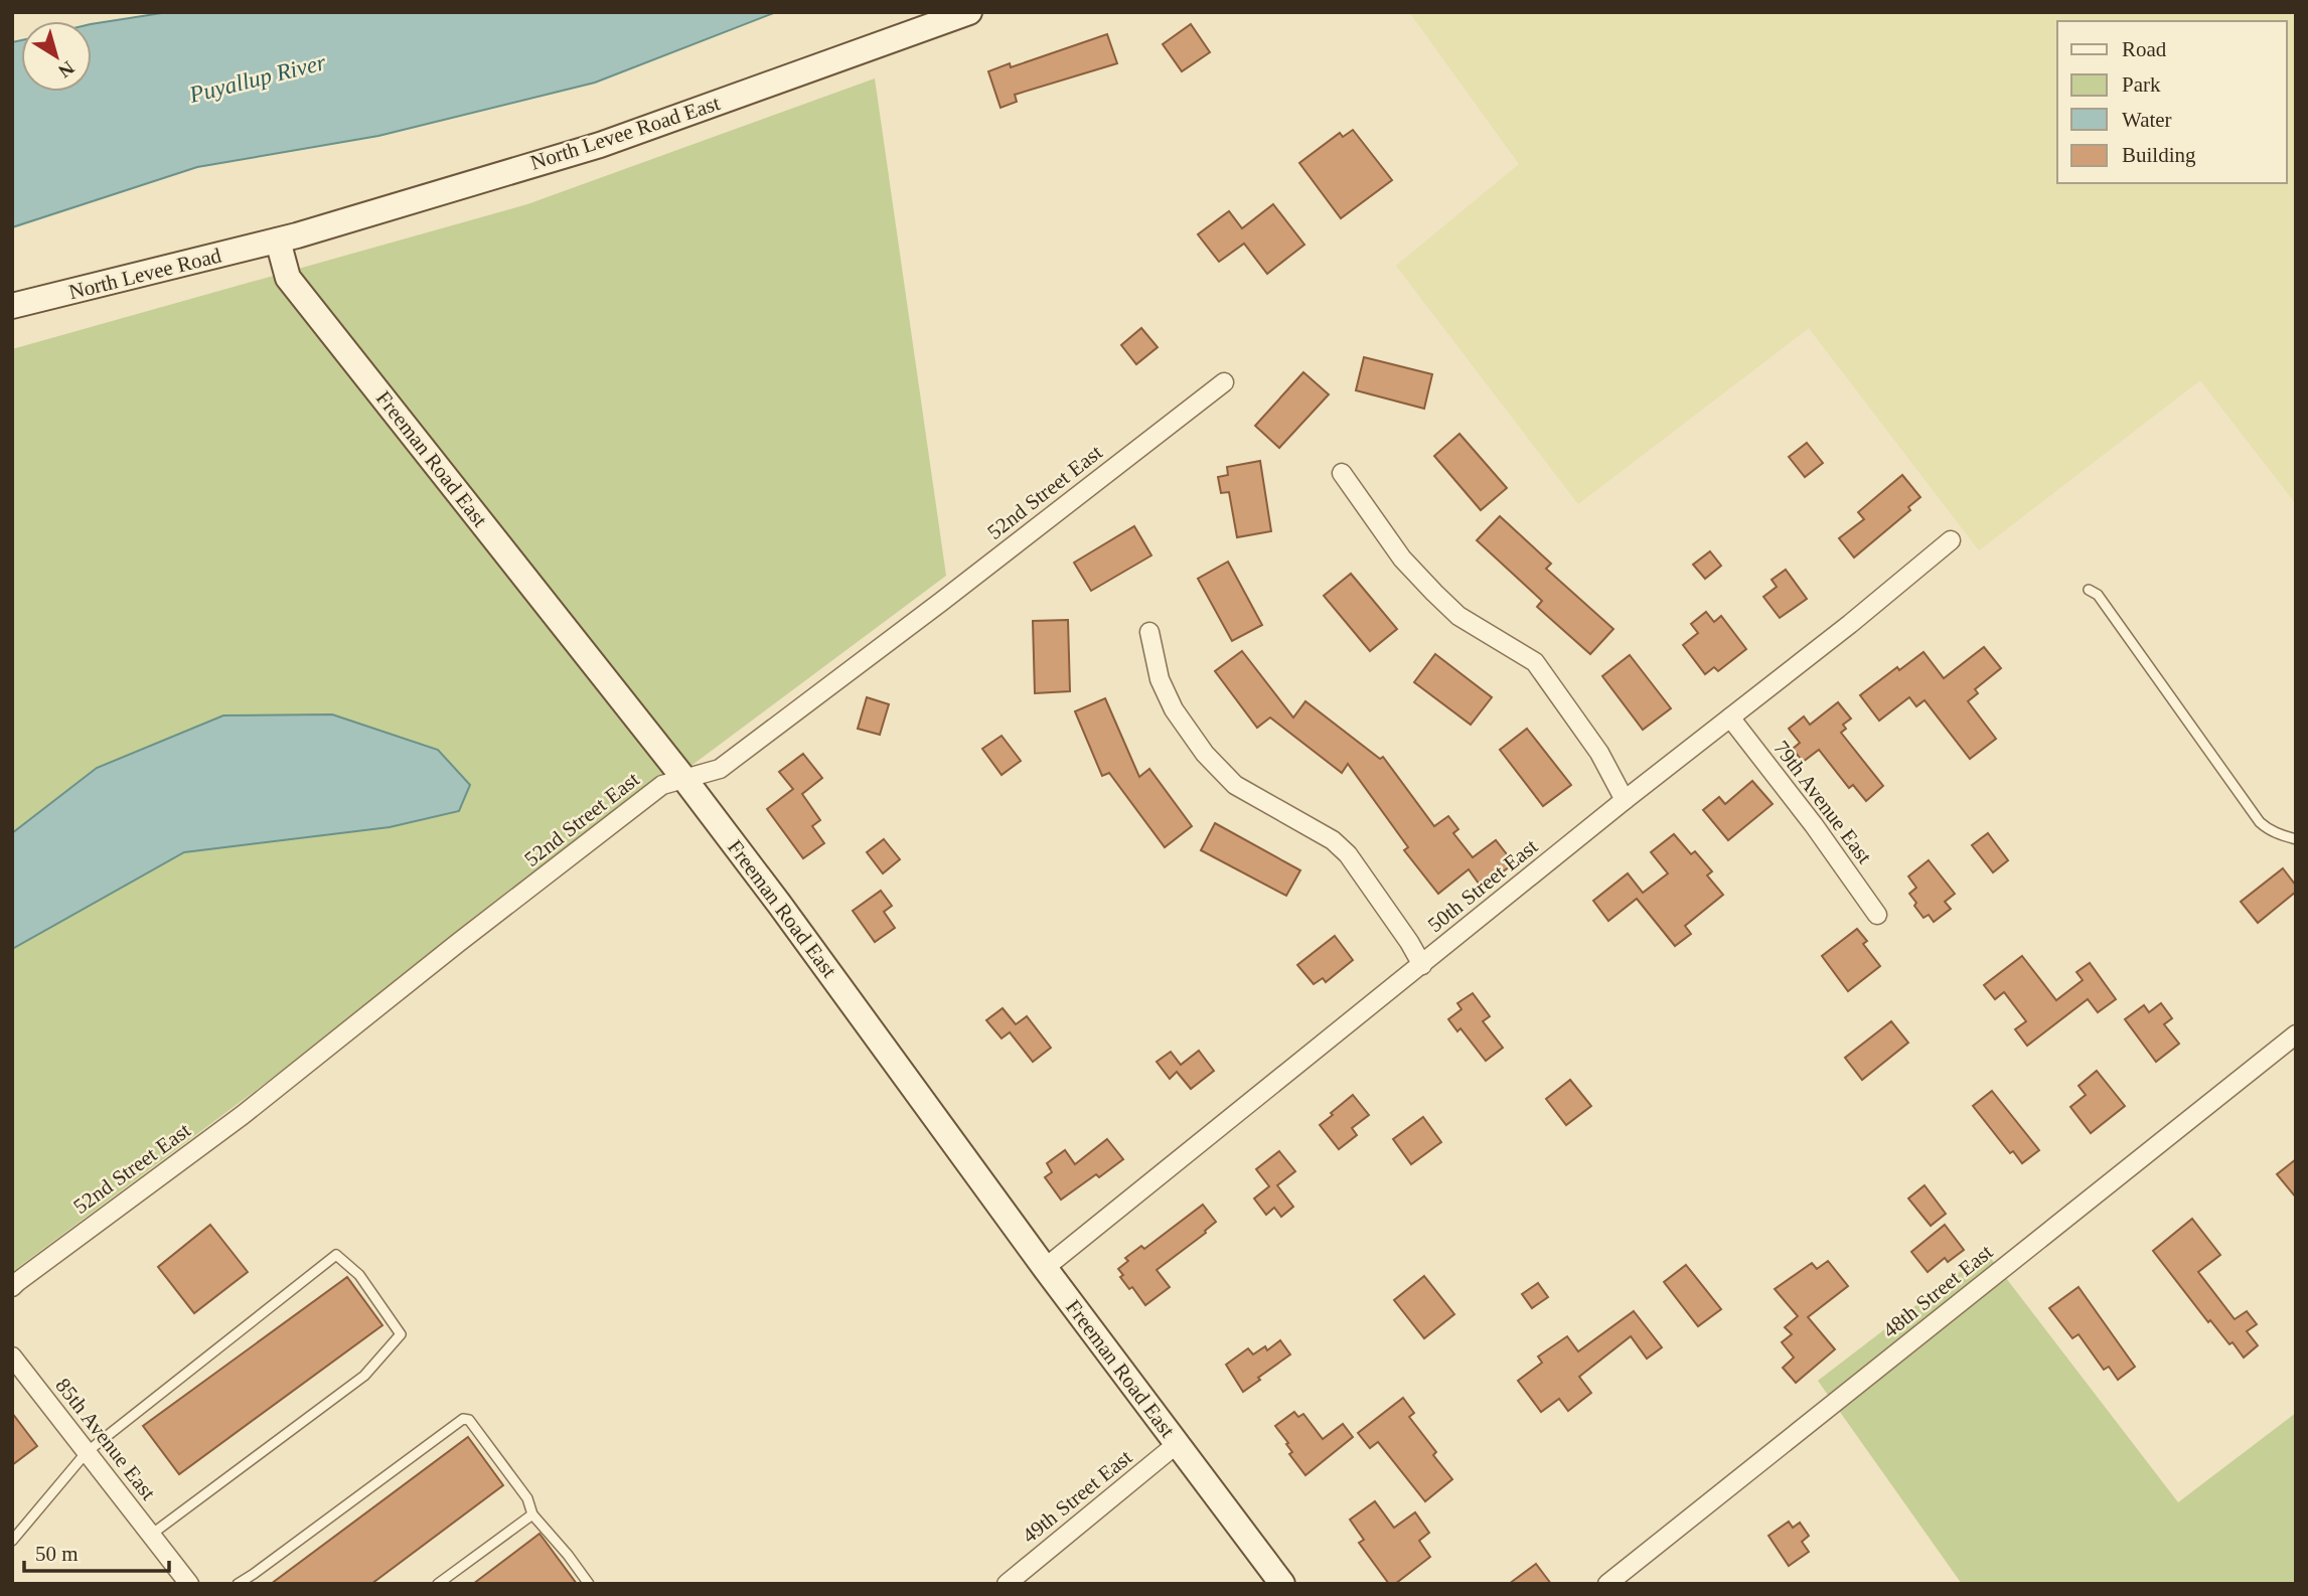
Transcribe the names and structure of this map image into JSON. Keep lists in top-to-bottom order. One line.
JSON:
{"streets":{"street":["North Levee Road East","North Levee Road","Freeman Road East","52nd Street East","79th Avenue East","50th Street East","48th Street East","85th Avenue East","49th Street East"]},"crossings":[["North Levee Road East","North Levee Road"],["North Levee Road East","Freeman Road East"],["North Levee Road","Freeman Road East"],["Freeman Road East","52nd Street East"],["Freeman Road East","50th Street East"],["Freeman Road East","49th Street East"],["79th Avenue East","50th Street East"]],"water":["Puyallup River"],"legend":["Road","Park","Water","Building"],"scale_bar":"50 m","north":"bottom right"}
